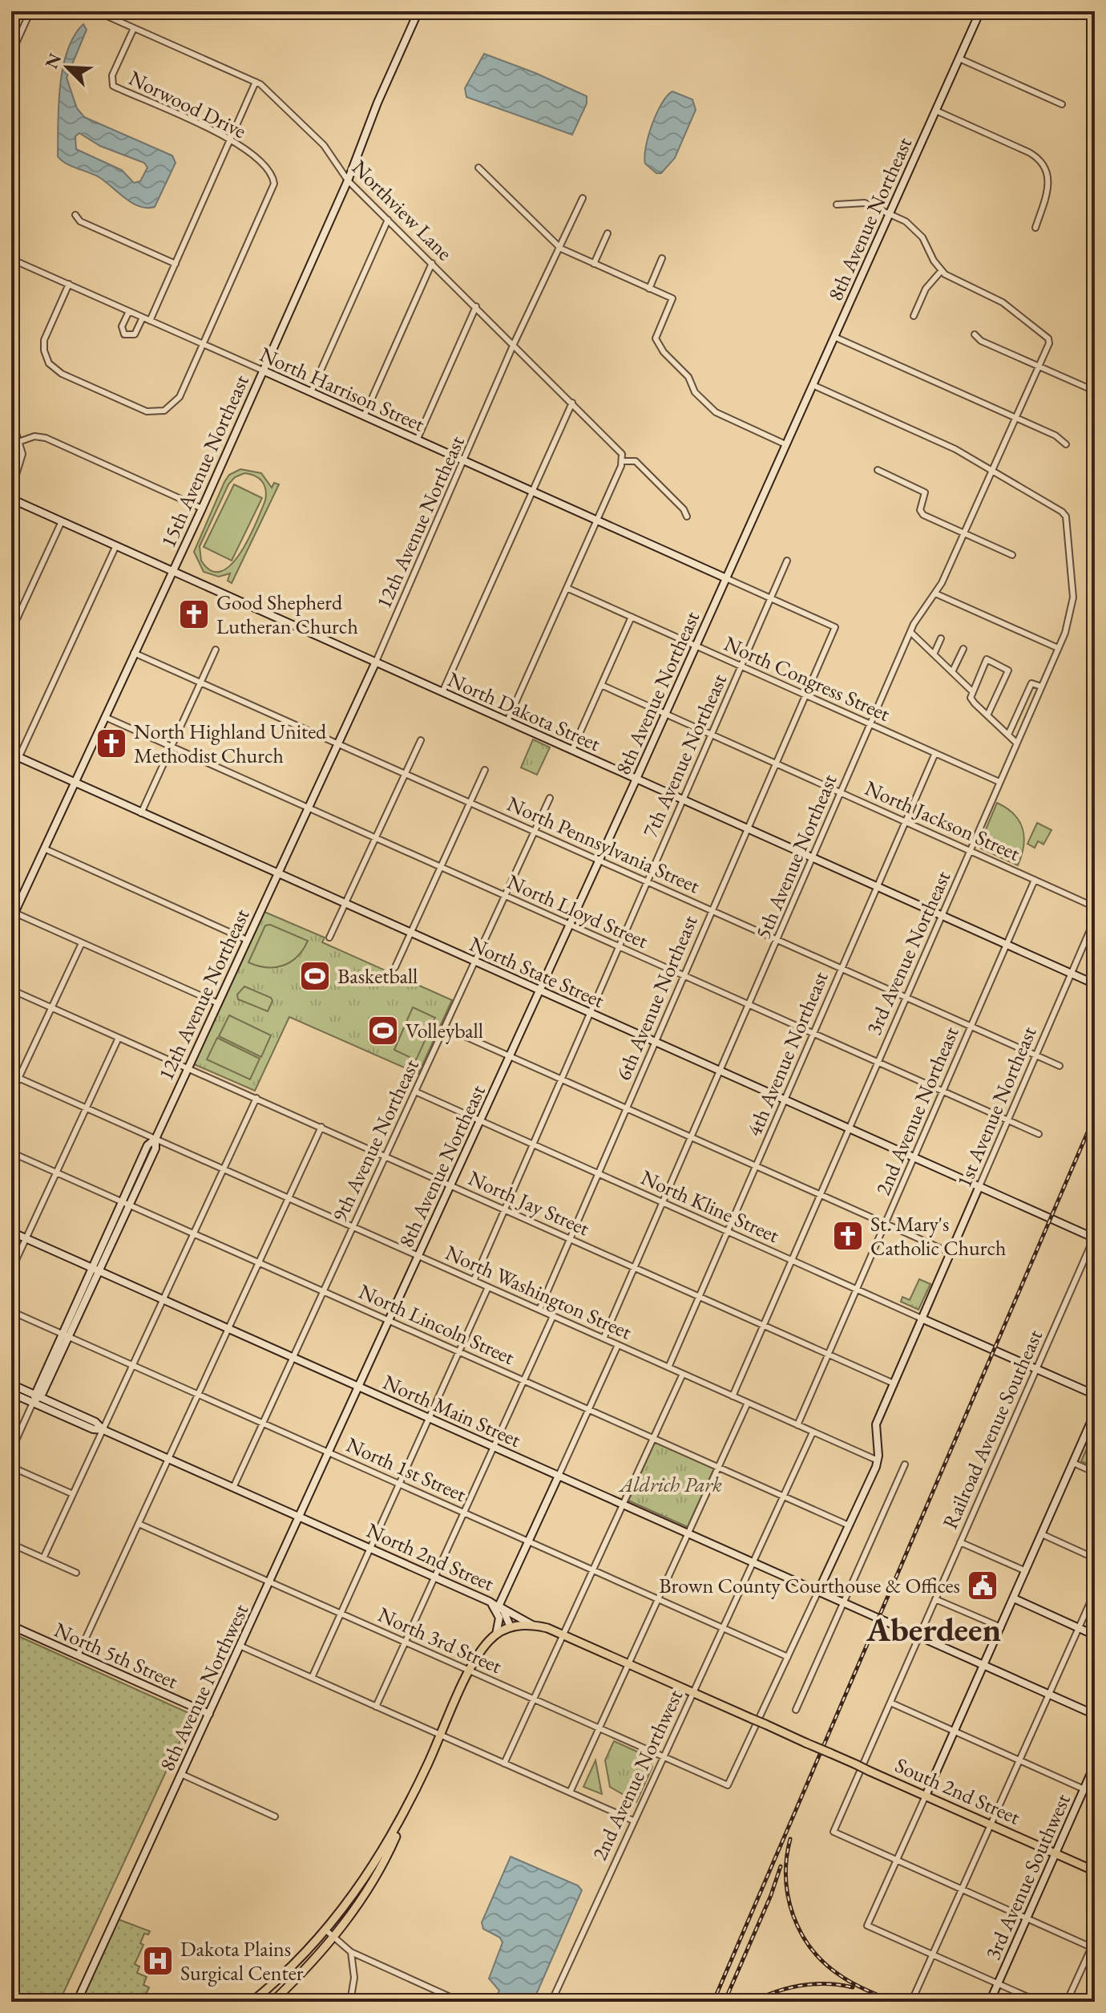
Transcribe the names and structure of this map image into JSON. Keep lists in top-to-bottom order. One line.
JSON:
{"streets":{"main road":["South 2nd Street"],"street":["Norwood Drive","Northview Lane","8th Avenue Northeast","North Harrison Street","15th Avenue Northeast","12th Avenue Northeast","North Congress Street","North Dakota Street","7th Avenue Northeast","North Jackson Street","North Pennsylvania Street","5th Avenue Northeast","North Lloyd Street","3rd Avenue Northeast","North State Street","6th Avenue Northeast","4th Avenue Northeast","1st Avenue Northeast","2nd Avenue Northeast","9th Avenue Northeast","North Jay Street","North Kline Street","North Washington Street","North Lincoln Street","North Main Street","Railroad Avenue Southeast","North 1st Street","North 2nd Street","North 3rd Street","North 5th Street","8th Avenue Northwest","2nd Avenue Northwest","3rd Avenue Southwest"]},"crossings":[["Norwood Drive","Northview Lane"],["Norwood Drive","North Harrison Street"],["Northview Lane","15th Avenue Northeast"],["Northview Lane","12th Avenue Northeast"],["8th Avenue Northeast","North Harrison Street"],["8th Avenue Northeast","North Congress Street"],["8th Avenue Northeast","North Dakota Street"],["8th Avenue Northeast","North Jackson Street"],["8th Avenue Northeast","North Pennsylvania Street"],["8th Avenue Northeast","North Lloyd Street"],["8th Avenue Northeast","North State Street"],["8th Avenue Northeast","North Jay Street"],["8th Avenue Northeast","North Kline Street"],["8th Avenue Northeast","North Washington Street"],["8th Avenue Northeast","North Lincoln Street"],["8th Avenue Northeast","North Main Street"],["8th Avenue Northeast","8th Avenue Northwest"],["North Harrison Street","15th Avenue Northeast"],["North Harrison Street","12th Avenue Northeast"],["North Harrison Street","7th Avenue Northeast"],["North Harrison Street","6th Avenue Northeast"],["15th Avenue Northeast","North Dakota Street"],["15th Avenue Northeast","North Pennsylvania Street"],["15th Avenue Northeast","North Lloyd Street"],["15th Avenue Northeast","North State Street"],["12th Avenue Northeast","North Dakota Street"],["12th Avenue Northeast","North Pennsylvania Street"],["12th Avenue Northeast","North Lloyd Street"],["12th Avenue Northeast","North State Street"],["12th Avenue Northeast","North Jay Street"],["12th Avenue Northeast","North Washington Street"],["12th Avenue Northeast","North Lincoln Street"],["12th Avenue Northeast","North Main Street"],["12th Avenue Northeast","North 1st Street"],["12th Avenue Northeast","North 2nd Street"],["North Congress Street","7th Avenue Northeast"],["North Congress Street","5th Avenue Northeast"],["North Congress Street","3rd Avenue Northeast"],["North Congress Street","6th Avenue Northeast"],["North Congress Street","4th Avenue Northeast"],["North Dakota Street","7th Avenue Northeast"],["North Dakota Street","5th Avenue Northeast"],["North Dakota Street","3rd Avenue Northeast"],["North Dakota Street","6th Avenue Northeast"],["North Dakota Street","4th Avenue Northeast"],["North Dakota Street","1st Avenue Northeast"],["North Dakota Street","2nd Avenue Northeast"],["7th Avenue Northeast","North Jackson Street"],["7th Avenue Northeast","North Pennsylvania Street"],["7th Avenue Northeast","North Lloyd Street"],["7th Avenue Northeast","North State Street"],["7th Avenue Northeast","North Jay Street"],["7th Avenue Northeast","North Kline Street"],["7th Avenue Northeast","North Washington Street"],["North Jackson Street","5th Avenue Northeast"],["North Jackson Street","3rd Avenue Northeast"],["North Jackson Street","6th Avenue Northeast"],["North Jackson Street","4th Avenue Northeast"],["North Jackson Street","2nd Avenue Northeast"],["North Pennsylvania Street","5th Avenue Northeast"],["North Pennsylvania Street","3rd Avenue Northeast"],["North Pennsylvania Street","6th Avenue Northeast"],["North Pennsylvania Street","4th Avenue Northeast"],["North Pennsylvania Street","1st Avenue Northeast"],["North Pennsylvania Street","2nd Avenue Northeast"],["North Pennsylvania Street","9th Avenue Northeast"],["5th Avenue Northeast","North Lloyd Street"],["5th Avenue Northeast","3rd Avenue Northeast"],["5th Avenue Northeast","North State Street"],["5th Avenue Northeast","North Jay Street"],["5th Avenue Northeast","North Kline Street"],["5th Avenue Northeast","North Washington Street"],["North Lloyd Street","3rd Avenue Northeast"],["North Lloyd Street","6th Avenue Northeast"],["North Lloyd Street","4th Avenue Northeast"],["North Lloyd Street","1st Avenue Northeast"],["North Lloyd Street","2nd Avenue Northeast"],["North Lloyd Street","9th Avenue Northeast"],["3rd Avenue Northeast","North State Street"],["3rd Avenue Northeast","North Jay Street"],["3rd Avenue Northeast","North Kline Street"],["3rd Avenue Northeast","North Washington Street"],["North State Street","6th Avenue Northeast"],["North State Street","4th Avenue Northeast"],["North State Street","1st Avenue Northeast"],["North State Street","2nd Avenue Northeast"],["North State Street","9th Avenue Northeast"],["North State Street","Railroad Avenue Southeast"],["6th Avenue Northeast","North Jay Street"],["6th Avenue Northeast","North Kline Street"],["6th Avenue Northeast","North Washington Street"],["4th Avenue Northeast","North Jay Street"],["4th Avenue Northeast","North Kline Street"],["4th Avenue Northeast","North Washington Street"],["1st Avenue Northeast","North Jay Street"],["1st Avenue Northeast","North Kline Street"],["1st Avenue Northeast","North Washington Street"],["1st Avenue Northeast","North Lincoln Street"],["1st Avenue Northeast","North Main Street"],["2nd Avenue Northeast","North Jay Street"],["2nd Avenue Northeast","North Kline Street"],["2nd Avenue Northeast","North Washington Street"],["9th Avenue Northeast","North Jay Street"],["9th Avenue Northeast","North Kline Street"],["9th Avenue Northeast","North Washington Street"],["9th Avenue Northeast","North Lincoln Street"],["9th Avenue Northeast","North Main Street"],["9th Avenue Northeast","North 1st Street"],["9th Avenue Northeast","North 2nd Street"],["North Kline Street","Railroad Avenue Southeast"],["North Main Street","Railroad Avenue Southeast"],["North Main Street","8th Avenue Northwest"],["North Main Street","2nd Avenue Northwest"],["North 1st Street","North 3rd Street"],["North 1st Street","8th Avenue Northwest"],["North 1st Street","2nd Avenue Northwest"],["North 2nd Street","8th Avenue Northwest"],["North 3rd Street","8th Avenue Northwest"],["North 3rd Street","2nd Avenue Northwest"],["North 5th Street","8th Avenue Northwest"],["2nd Avenue Northwest","South 2nd Street"],["South 2nd Street","3rd Avenue Southwest"]],"districts":["Aberdeen"],"parks":["Aldrich Park"],"places":{"church":["Good Shepherd Lutheran Church","North Highland United Methodist Church","St. Mary's Catholic Church"],"sports":["Basketball","Volleyball"],"public building":["Brown County Courthouse & Offices"],"hospital":["Dakota Plains Surgical Center"]},"north":"top left"}
